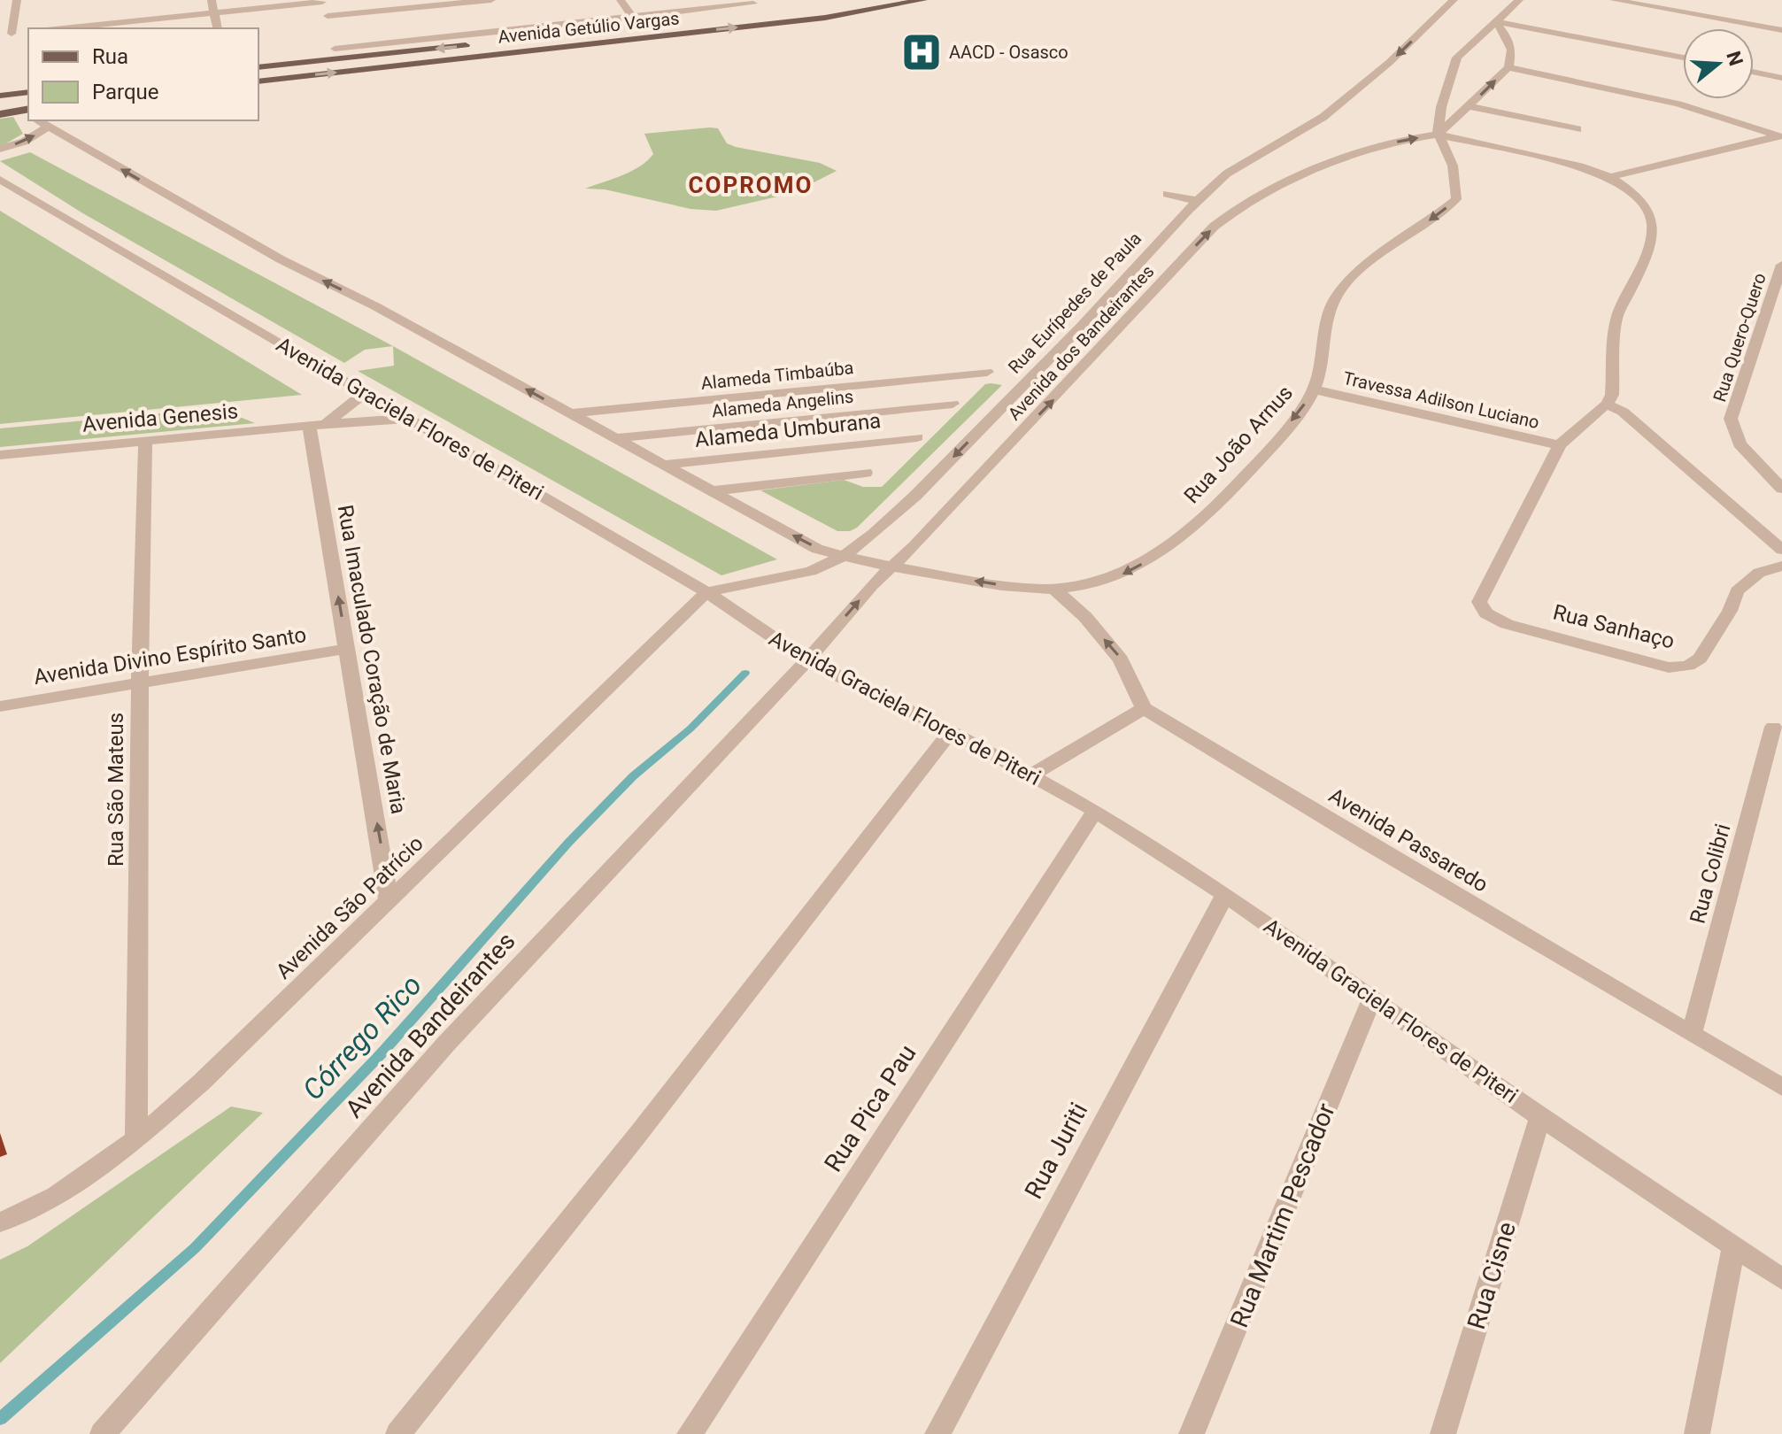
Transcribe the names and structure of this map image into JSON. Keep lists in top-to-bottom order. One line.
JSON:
{"streets":{"main road":["Avenida Getúlio Vargas"],"street":["Rua Eurípedes de Paula","Rua Quero-Quero","Avenida dos Bandeirantes","Alameda Timbaúba","Travessa Adilson Luciano","Alameda Angelins","Avenida Genesis","Avenida Graciela Flores de Piteri","Alameda Umburana","Rua João Arnus","Rua Sanhaço","Avenida Divino Espírito Santo","Rua Imaculado Coração de Maria","Rua São Mateus","Avenida Passaredo","Rua Colibri","Avenida São Patrício","Avenida Bandeirantes","Rua Pica Pau","Rua Juriti","Rua Martim Pescador","Rua Cisne"]},"crossings":[["Rua Eurípedes de Paula","Avenida Graciela Flores de Piteri"],["Rua Eurípedes de Paula","Avenida São Patrício"],["Avenida dos Bandeirantes","Avenida Graciela Flores de Piteri"],["Avenida dos Bandeirantes","Rua João Arnus"],["Avenida dos Bandeirantes","Avenida Bandeirantes"],["Travessa Adilson Luciano","Rua João Arnus"],["Travessa Adilson Luciano","Rua Sanhaço"],["Avenida Genesis","Avenida Graciela Flores de Piteri"],["Avenida Genesis","Rua Imaculado Coração de Maria"],["Avenida Genesis","Rua São Mateus"],["Avenida Graciela Flores de Piteri","Avenida São Patrício"],["Avenida Graciela Flores de Piteri","Avenida Bandeirantes"],["Avenida Graciela Flores de Piteri","Rua Pica Pau"],["Avenida Graciela Flores de Piteri","Rua Juriti"],["Avenida Graciela Flores de Piteri","Rua Martim Pescador"],["Avenida Graciela Flores de Piteri","Rua Cisne"],["Avenida Divino Espírito Santo","Rua Imaculado Coração de Maria"],["Avenida Divino Espírito Santo","Rua São Mateus"],["Rua Imaculado Coração de Maria","Avenida São Patrício"],["Rua São Mateus","Avenida São Patrício"],["Avenida Passaredo","Rua Colibri"]],"one_way":["Rua Eurípedes de Paula","Avenida dos Bandeirantes","Rua João Arnus","Rua Imaculado Coração de Maria"],"districts":["COPROMO"],"water":["Córrego Rico"],"places":{"hospital":["AACD - Osasco"]},"legend":["Rua","Parque"],"north":"right"}
